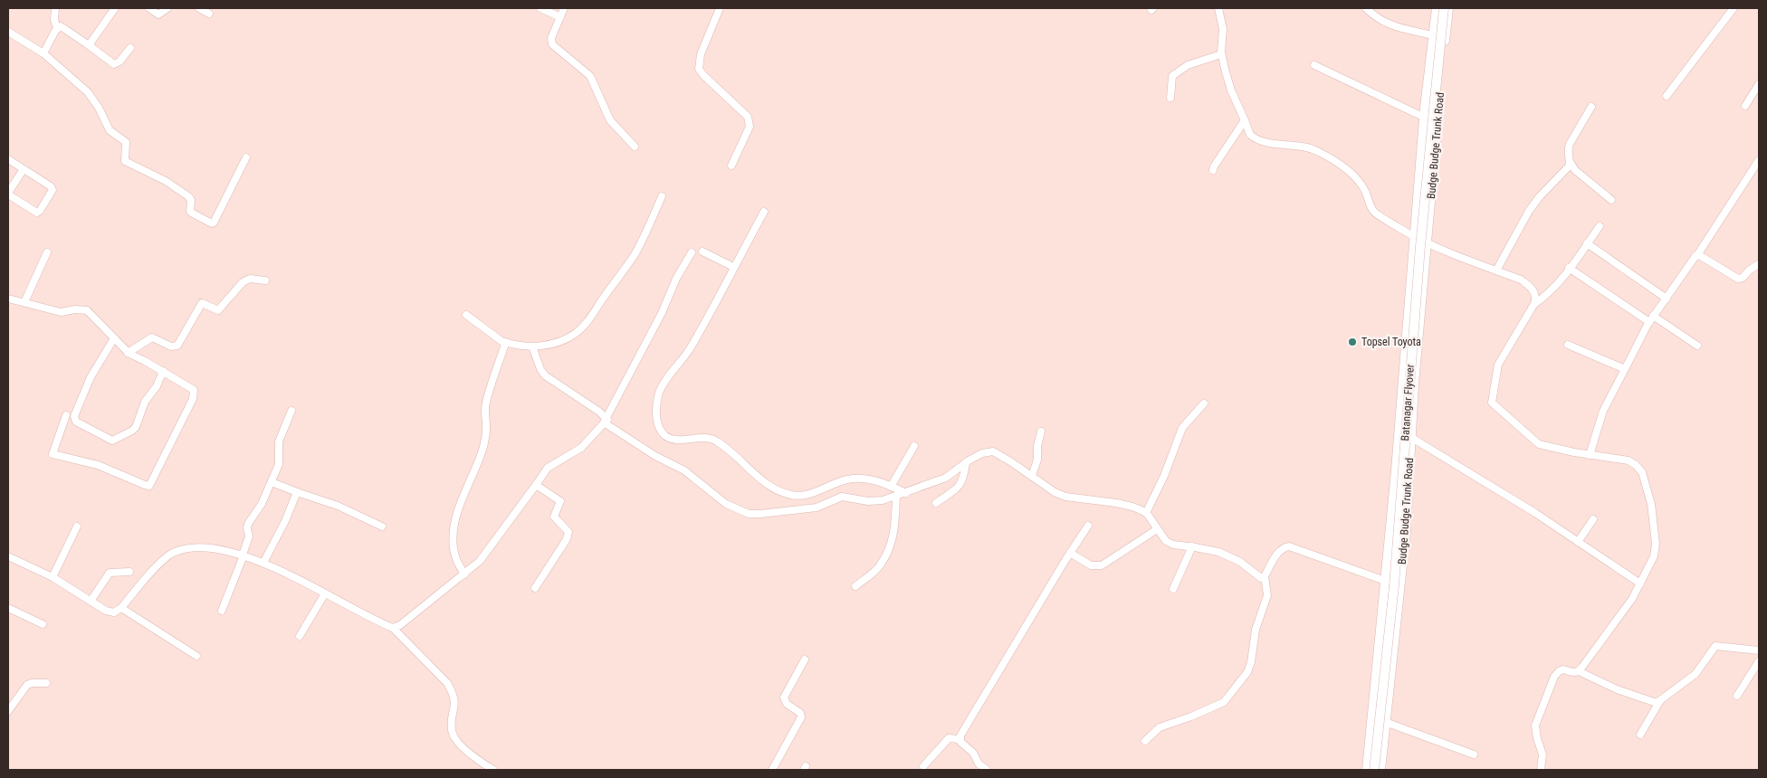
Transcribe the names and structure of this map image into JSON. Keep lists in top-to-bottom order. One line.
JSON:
{"streets":{"street":["Budge Budge Trunk Road","Batanagar Flyover"]},"places":["Topsel Toyota"]}
